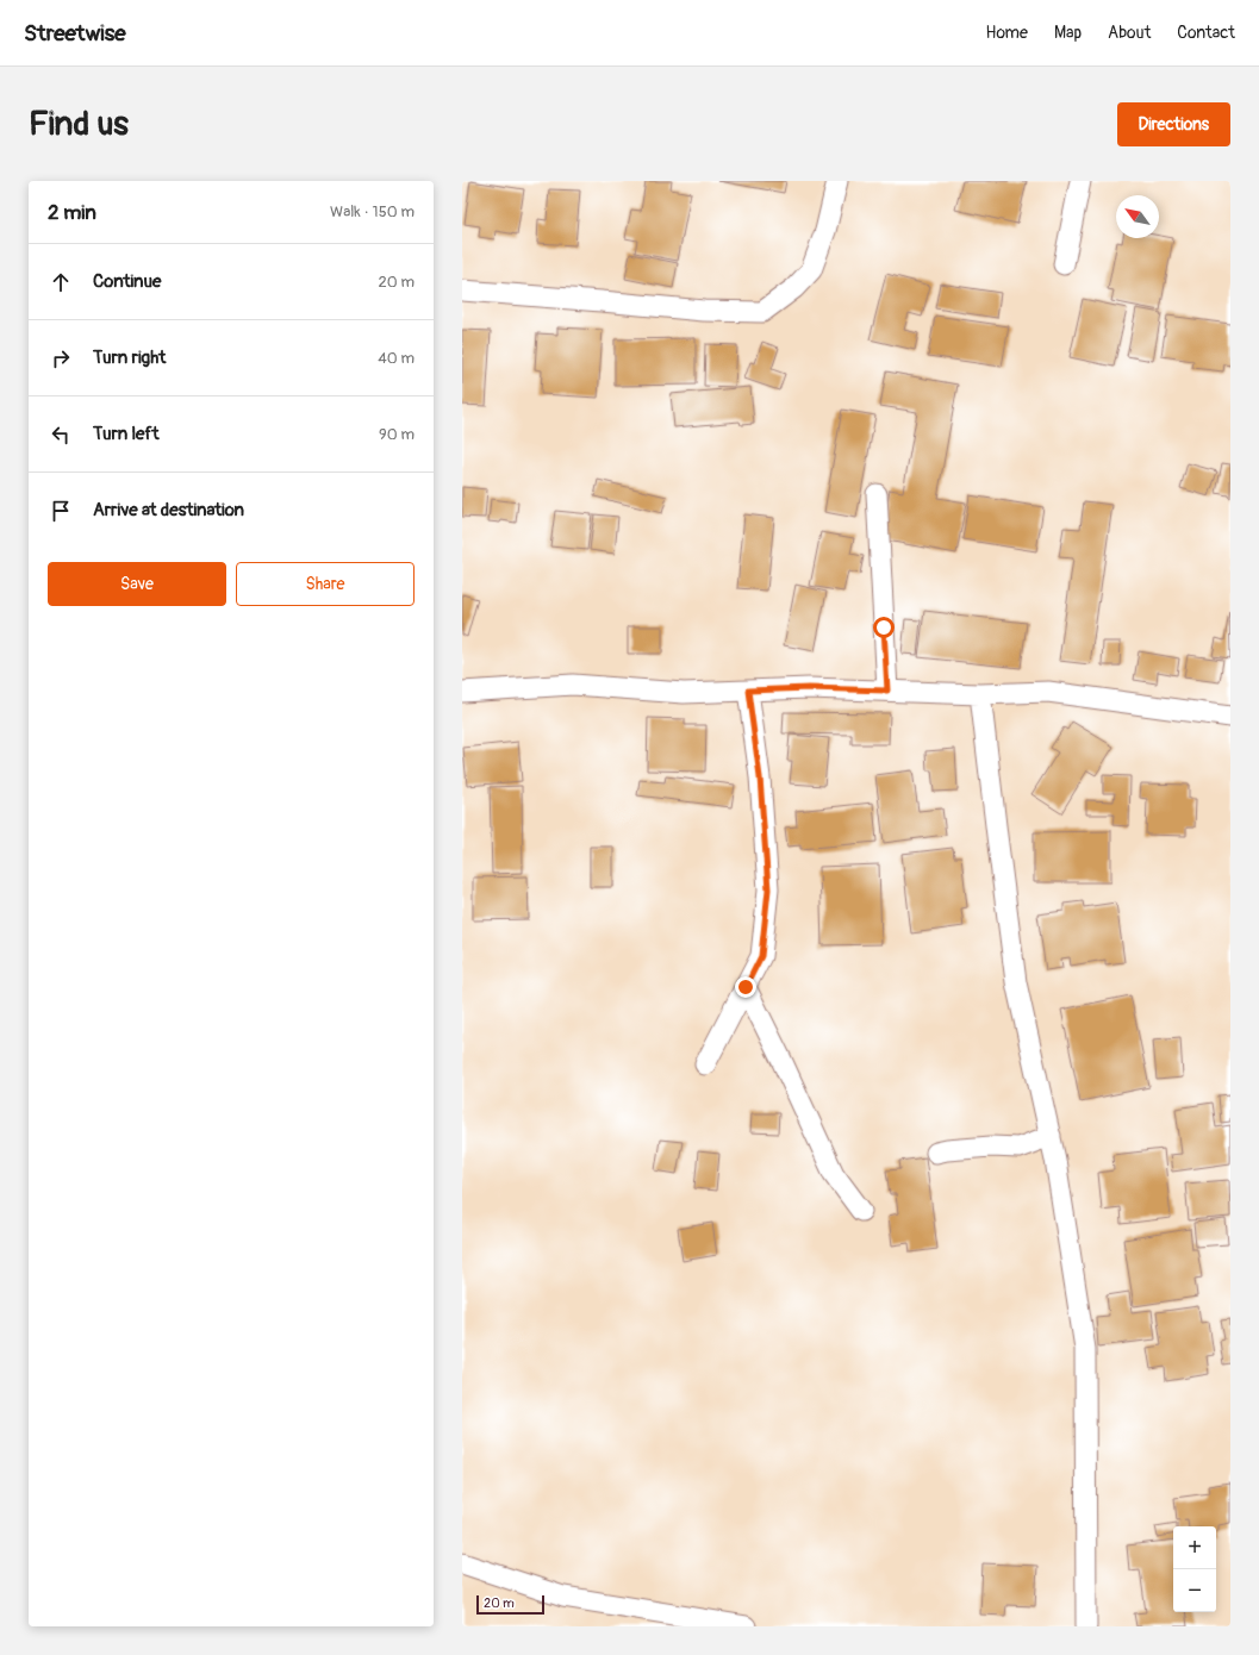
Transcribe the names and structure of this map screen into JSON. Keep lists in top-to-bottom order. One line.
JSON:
{"scale_bar":"20 m","north":"top left","page":{"header":"Streetwise","nav":["Home","Map","About","Contact"],"buttons":["Directions",["Save","Share"]],"title":"Find us","heading":["2 min","Walk · 150 m"],"list":[["Continue","20 m"],["Turn right","40 m"],["Turn left","90 m"],"Arrive at destination"],"map_buttons":["+","−"],"scale":"20 m"}}
